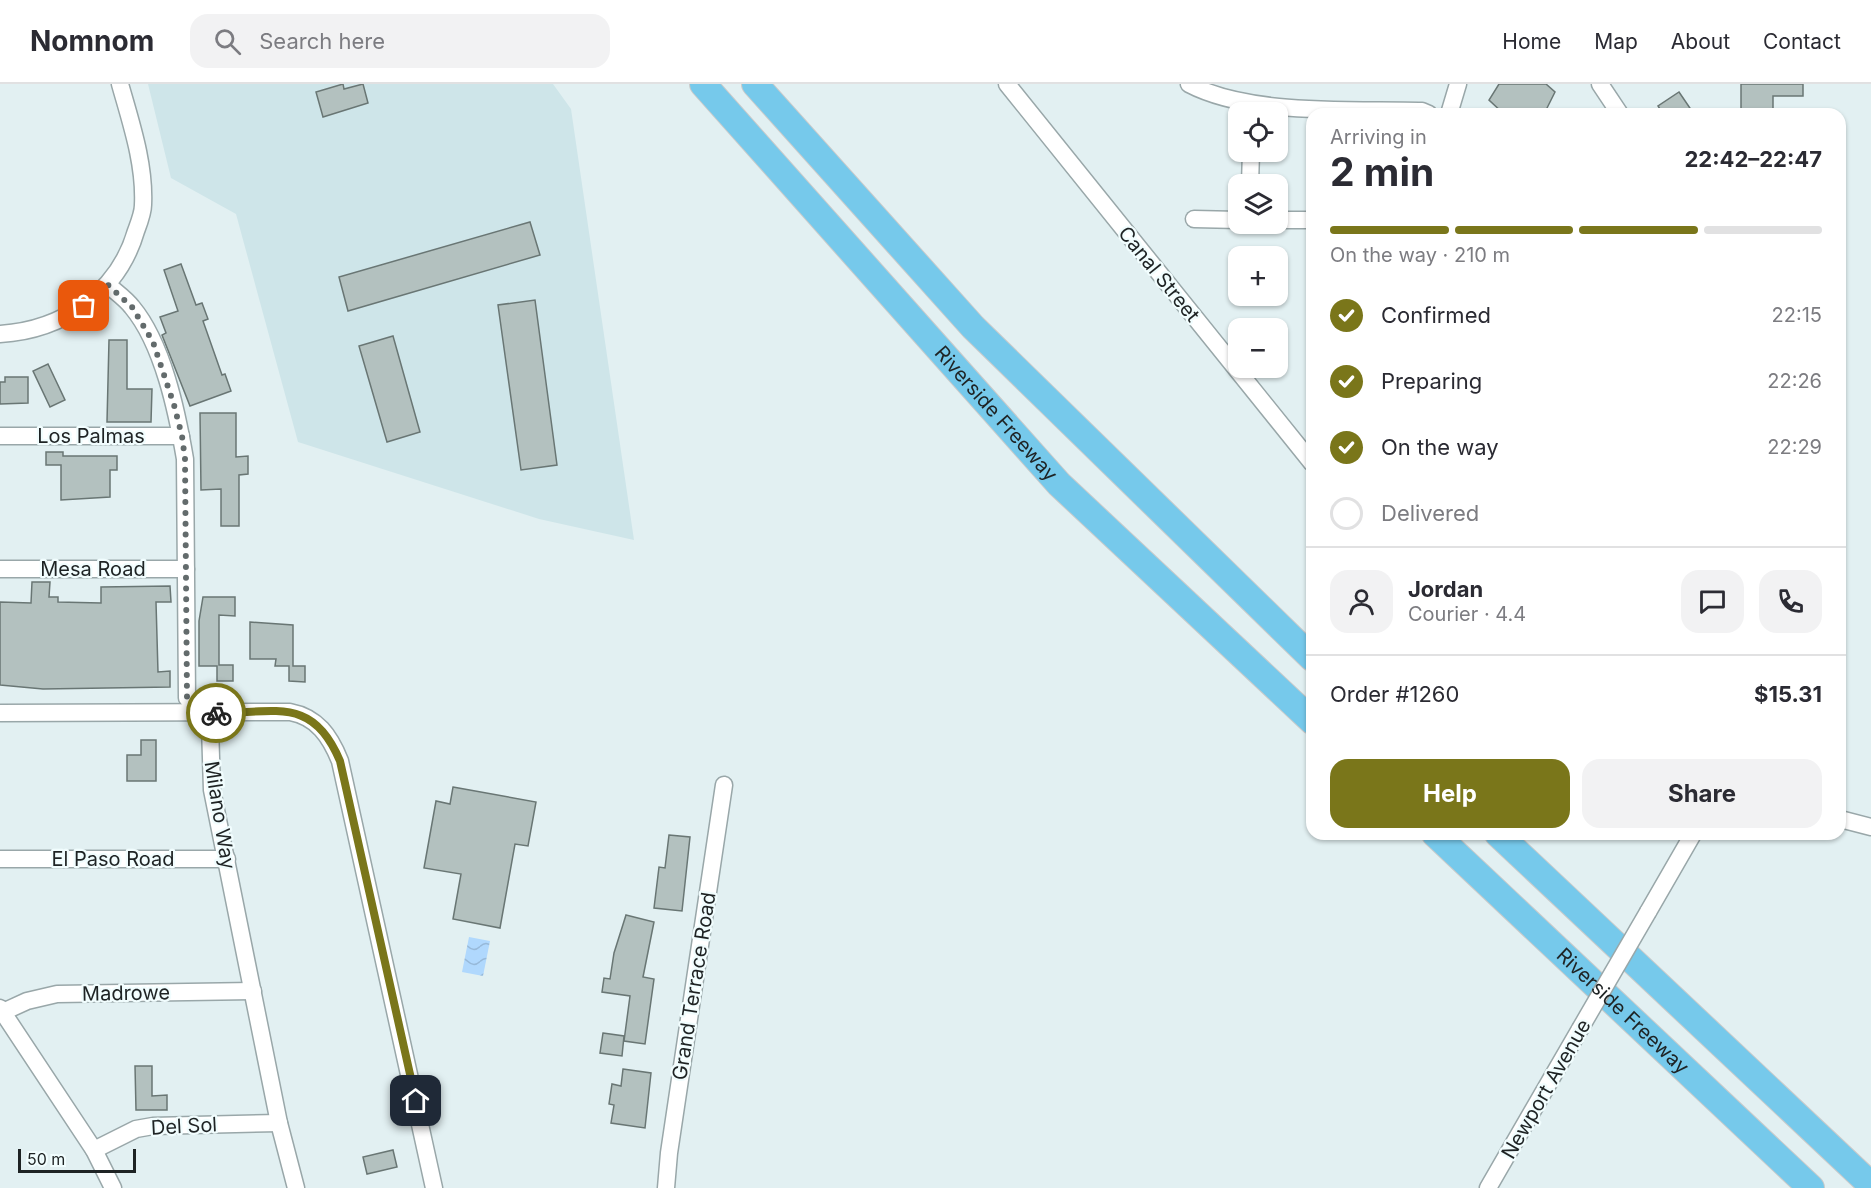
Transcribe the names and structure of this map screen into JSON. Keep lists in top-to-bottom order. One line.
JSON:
{"streets":{"highway":["Riverside Freeway"],"street":["Canal Street","Los Palmas","Mesa Road","Milano Way","El Paso Road","Grand Terrace Road","Madrowe","Newport Avenue","Del Sol"]},"crossings":[["Los Palmas","Milano Way"],["Mesa Road","Milano Way"],["Milano Way","El Paso Road"],["Milano Way","Madrowe"],["Milano Way","Del Sol"]],"scale_bar":"50 m","page":{"header":"Nomnom","search":"Search here","nav":["Home","Map","About","Contact"],"map_buttons":["+","−"],"heading":["2 min","Arriving in","22:42–22:47"],"panel":["Jordan","Courier · 4.4","Order #1260","$15.31"],"bar":"On the way · 210 m","list":[["Confirmed","22:15"],["Preparing","22:26"],["On the way","22:29"],"Delivered"],"buttons":["Help","Share"],"scale":"50 m"}}
